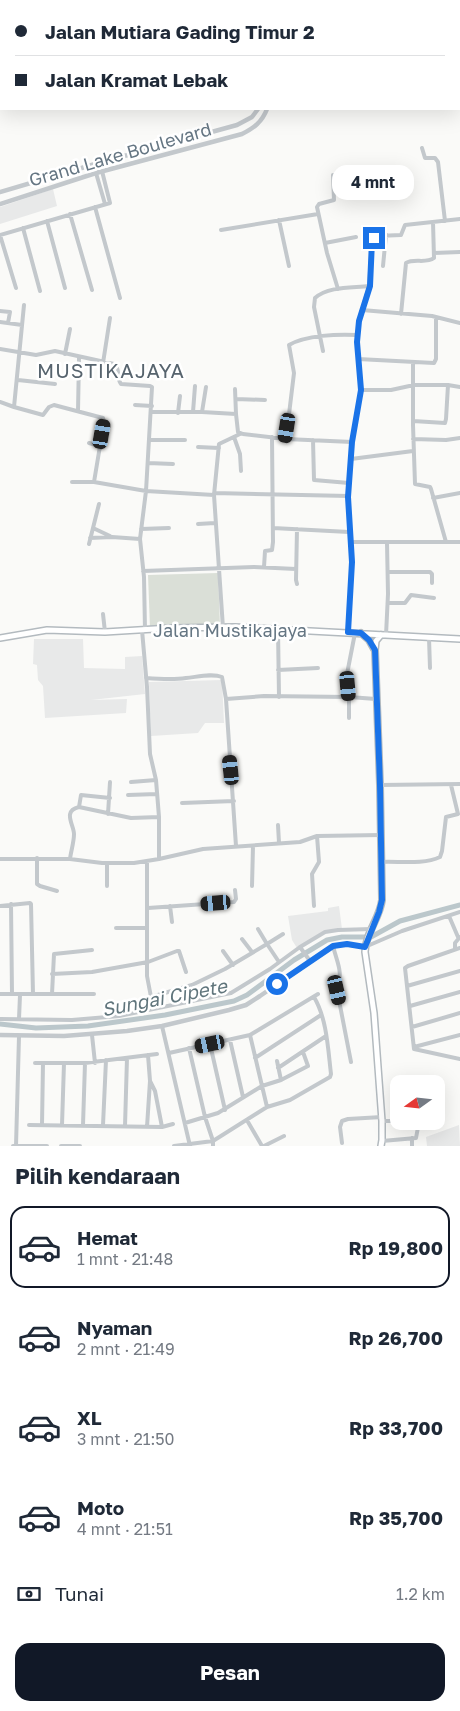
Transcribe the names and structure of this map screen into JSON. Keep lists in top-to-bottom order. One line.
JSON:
{"streets":{"main road":["Jalan Mustikajaya"],"street":["Grand Lake Boulevard"]},"districts":["MUSTIKAJAYA"],"water":["Sungai Cipete"],"north":"left","page":{"banner":["Jalan Mutiara Gading Timur 2","Jalan Kramat Lebak"],"bubble":"4 mnt","heading":"Pilih kendaraan","list":[{"name":"Hemat","note":"1 mnt · 21:48","value":"Rp 19,800"},{"name":"Nyaman","note":"2 mnt · 21:49","value":"Rp 26,700"},{"name":"XL","note":"3 mnt · 21:50","value":"Rp 33,700"},{"name":"Moto","note":"4 mnt · 21:51","value":"Rp 35,700"}],"pay":["Tunai","1.2 km"],"buttons":"Pesan"}}
